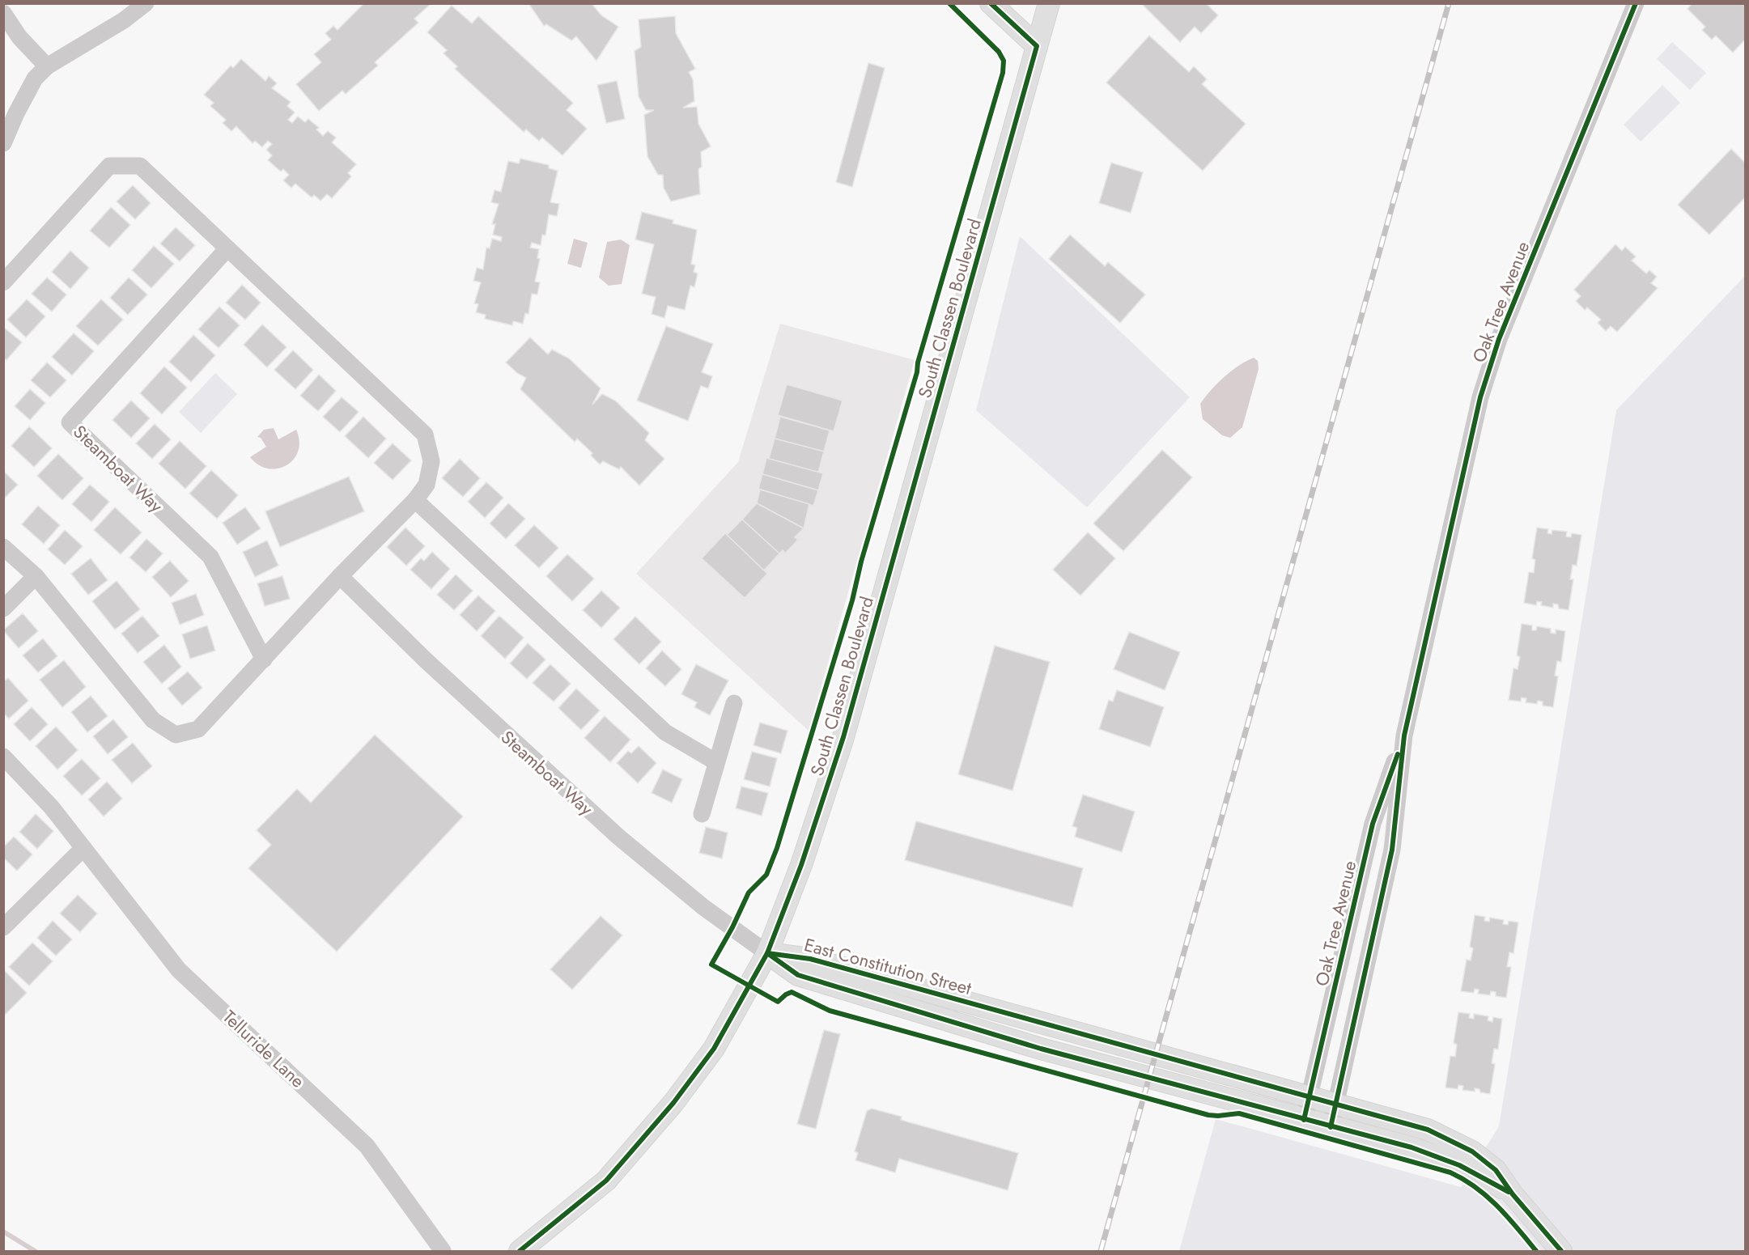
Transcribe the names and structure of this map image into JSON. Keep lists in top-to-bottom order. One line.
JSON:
{"streets":{"main road":["South Classen Boulevard","East Constitution Street"],"street":["Oak Tree Avenue","Steamboat Way","Telluride Lane"]},"crossings":[["Oak Tree Avenue","East Constitution Street"],["South Classen Boulevard","Steamboat Way"],["South Classen Boulevard","East Constitution Street"],["Steamboat Way","East Constitution Street"]]}
